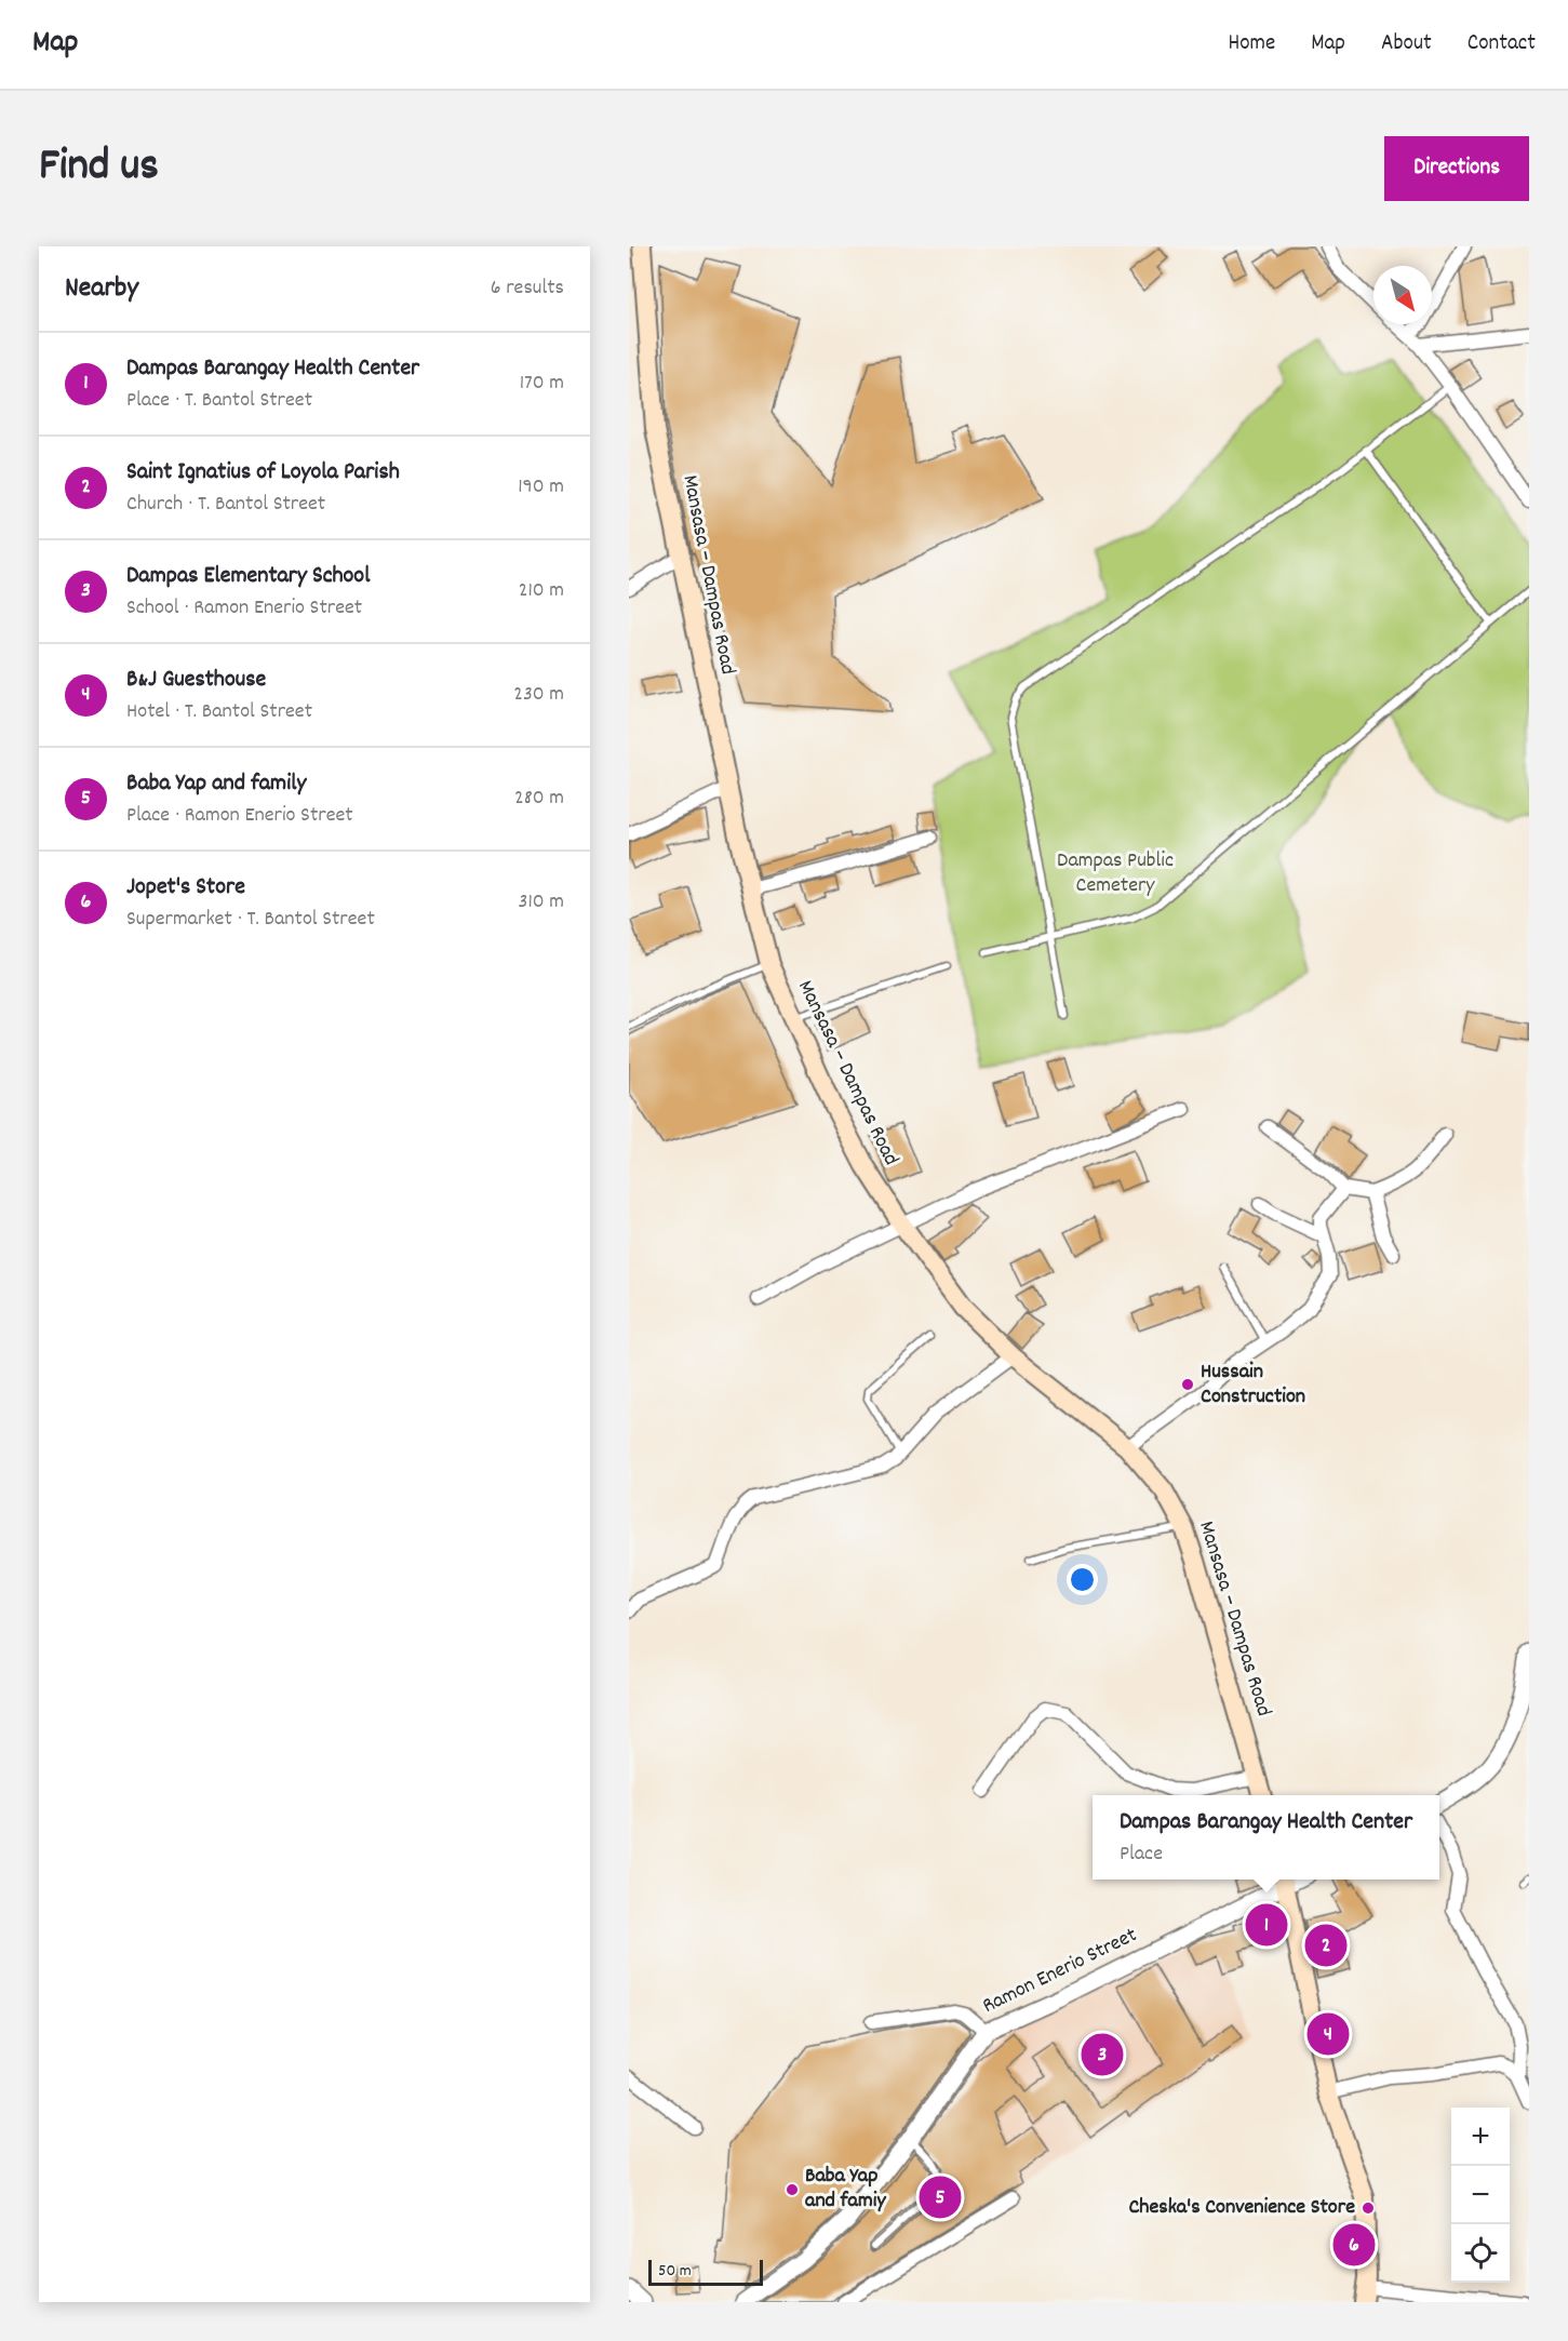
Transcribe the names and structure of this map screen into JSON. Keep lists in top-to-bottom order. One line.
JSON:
{"streets":{"main road":["Mansasa – Dampas Road"],"street":["Ramon Enerio Street"]},"parks":["Dampas Public Cemetery"],"places":["Hussain Construction","Baba Yap and famiy","Cheska's Convenience Store"],"scale_bar":"50 m","north":"bottom right","page":{"header":"Map","nav":["Home","Map","About","Contact"],"title":"Find us","buttons":"Directions","heading":["Nearby","6 results"],"list":[{"mark":"1","name":"Dampas Barangay Health Center","note":"Place · T. Bantol Street","value":"170 m"},{"mark":"2","name":"Saint Ignatius of Loyola Parish","note":"Church · T. Bantol Street","value":"190 m"},{"mark":"3","name":"Dampas Elementary School","note":"School · Ramon Enerio Street","value":"210 m"},{"mark":"4","name":"B&J Guesthouse","note":"Hotel · T. Bantol Street","value":"230 m"},{"mark":"5","name":"Baba Yap and family","note":"Place · Ramon Enerio Street","value":"280 m"},{"mark":"6","name":"Jopet's Store","note":"Supermarket · T. Bantol Street","value":"310 m"}],"popup":["Dampas Barangay Health Center","Place"],"pins":["1","2","4","3","5","6"],"map_buttons":["+","−"],"scale":"50 m"}}
